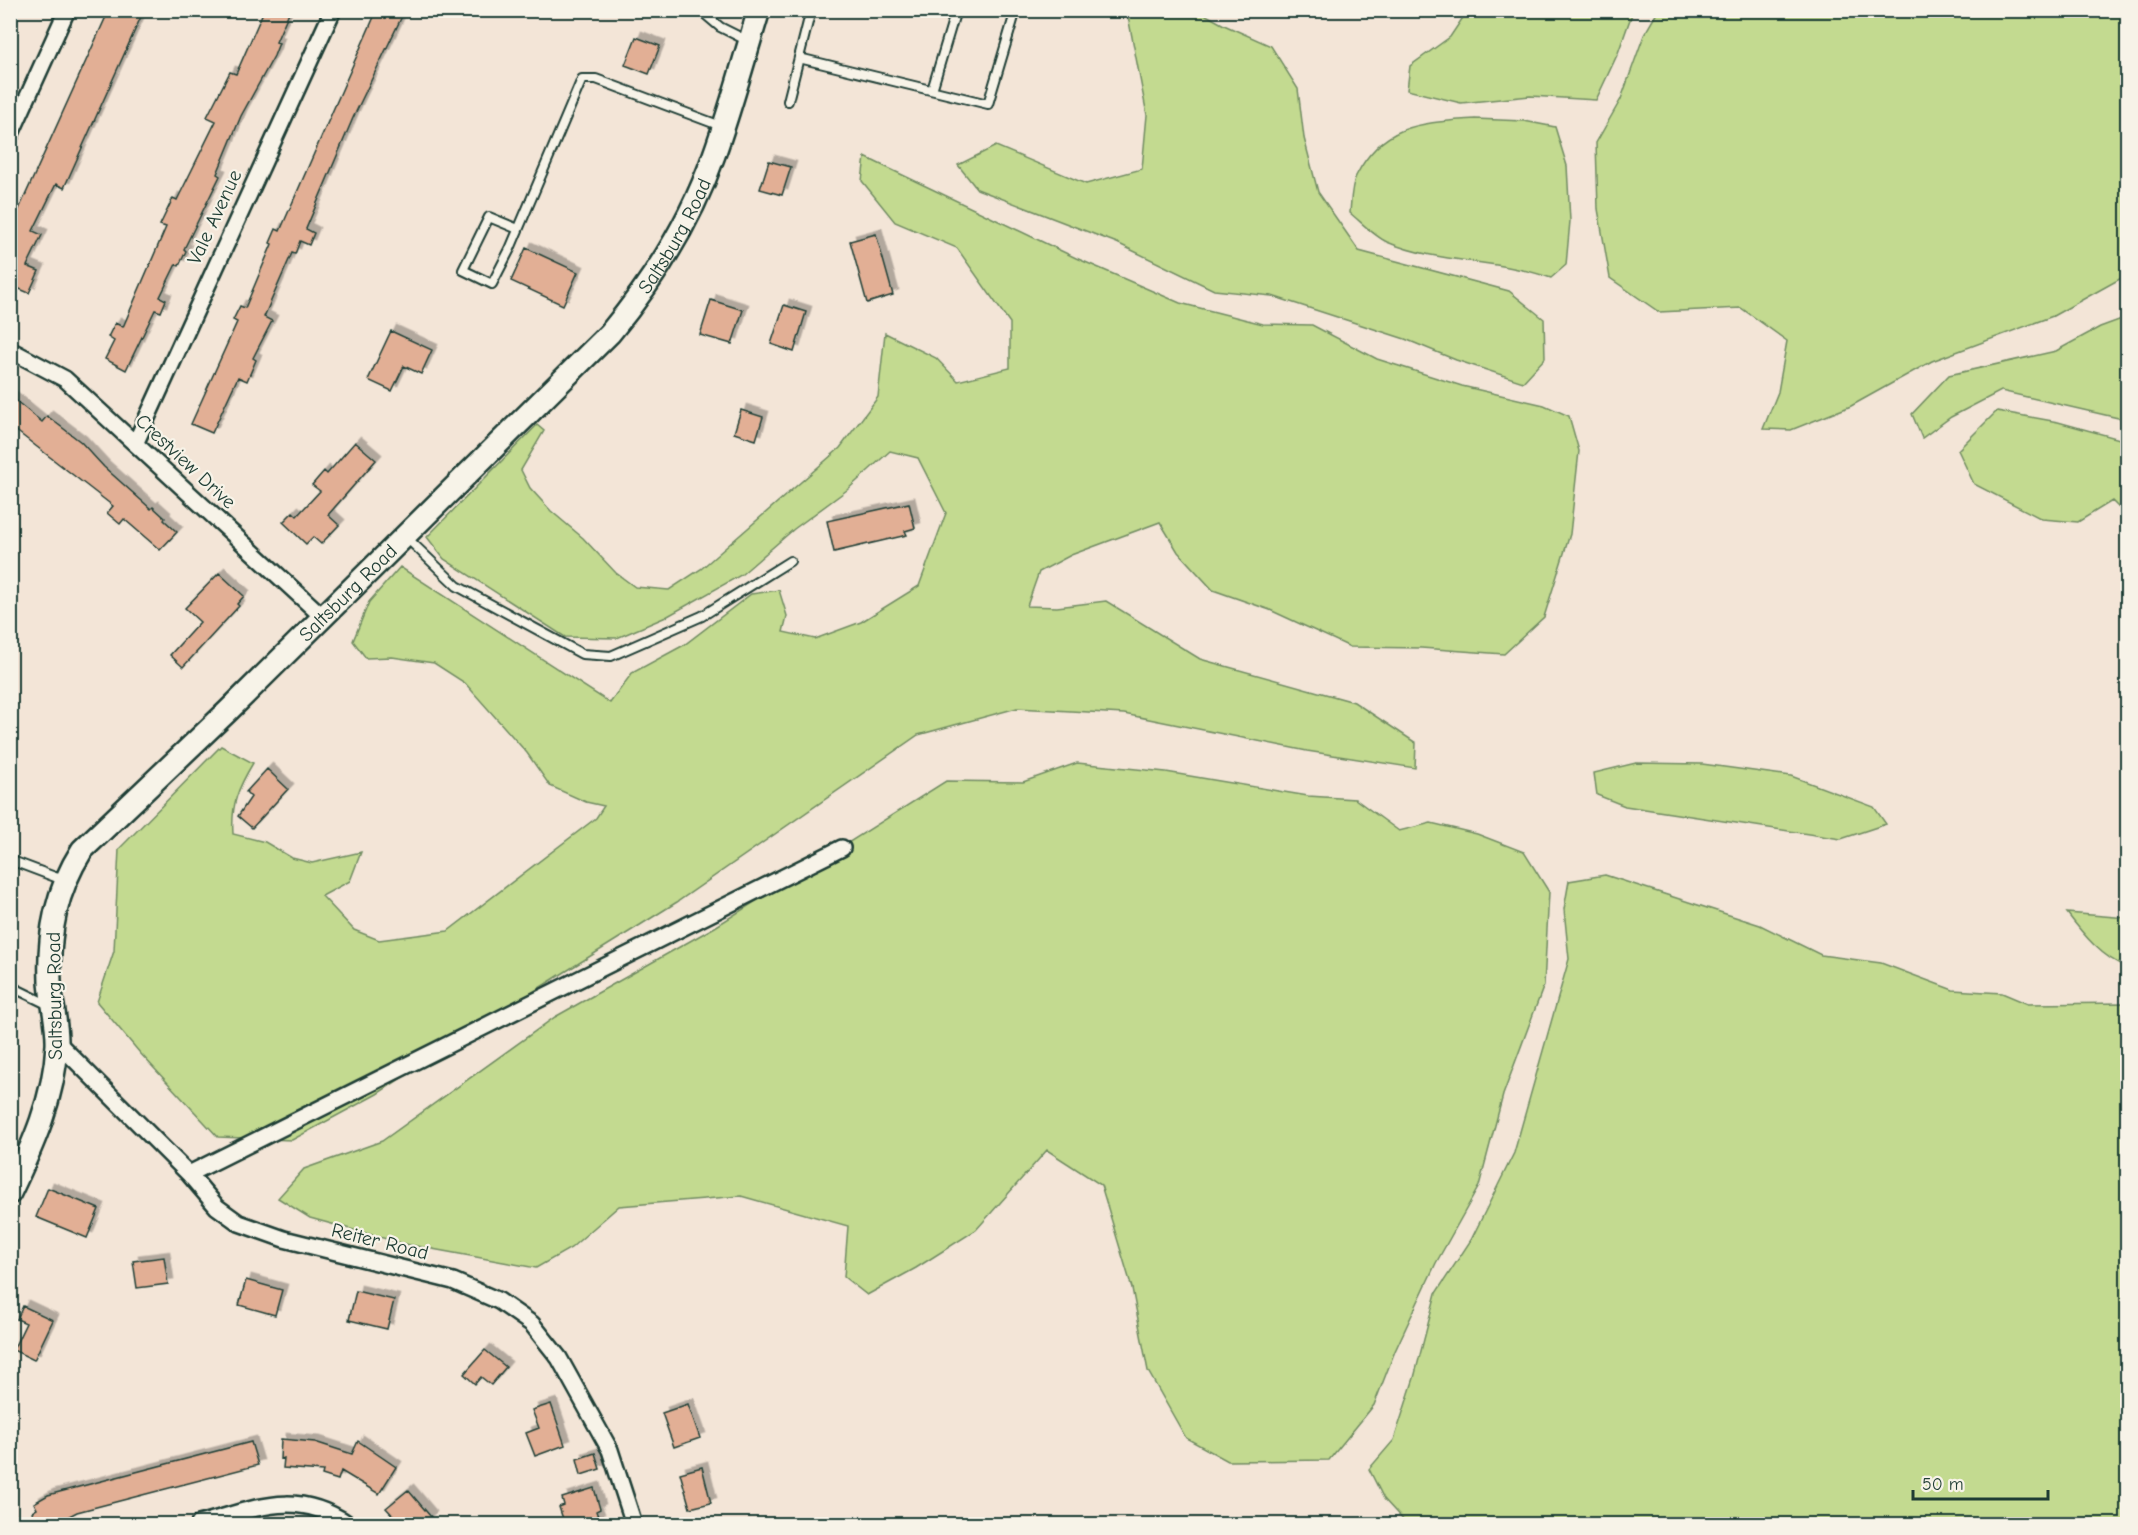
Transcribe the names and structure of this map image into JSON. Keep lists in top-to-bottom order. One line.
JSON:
{"streets":{"main road":["Saltsburg Road"],"street":["Vale Avenue","Crestview Drive","Reiter Road"]},"crossings":[["Vale Avenue","Crestview Drive"],["Saltsburg Road","Crestview Drive"],["Saltsburg Road","Reiter Road"]],"scale_bar":"50 m"}
